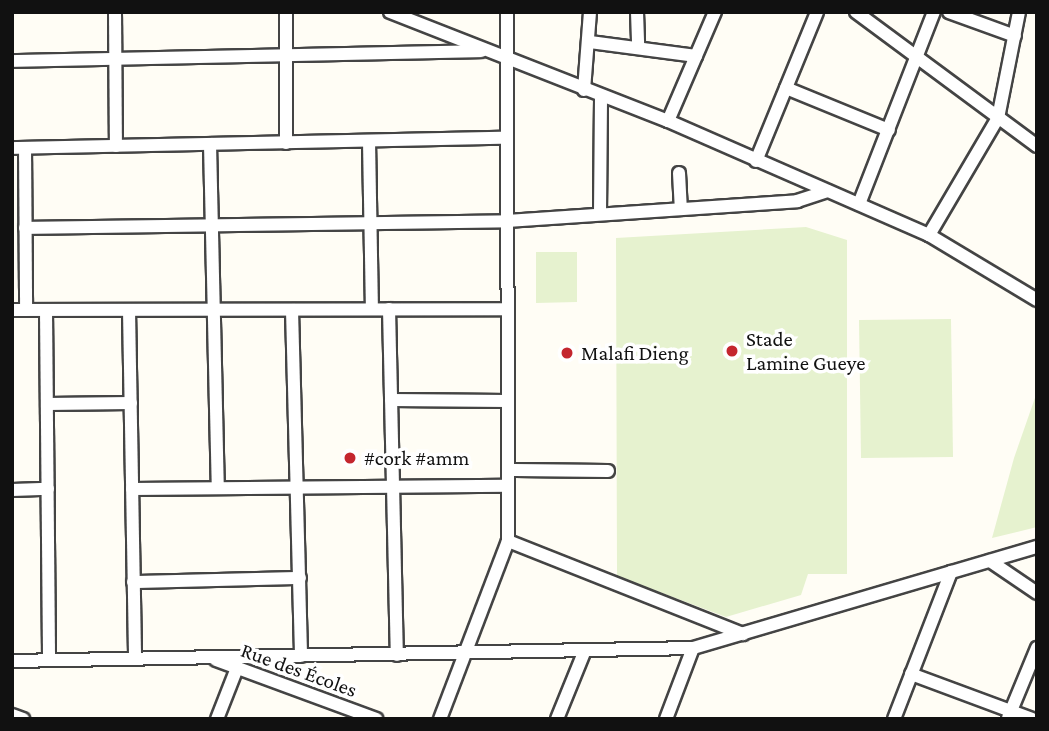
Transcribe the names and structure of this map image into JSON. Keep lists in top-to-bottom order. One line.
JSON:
{"streets":{"street":["Rue des Écoles"]},"places":["Stade Lamine Gueye","Malafi Dieng","#cork #amm"]}
